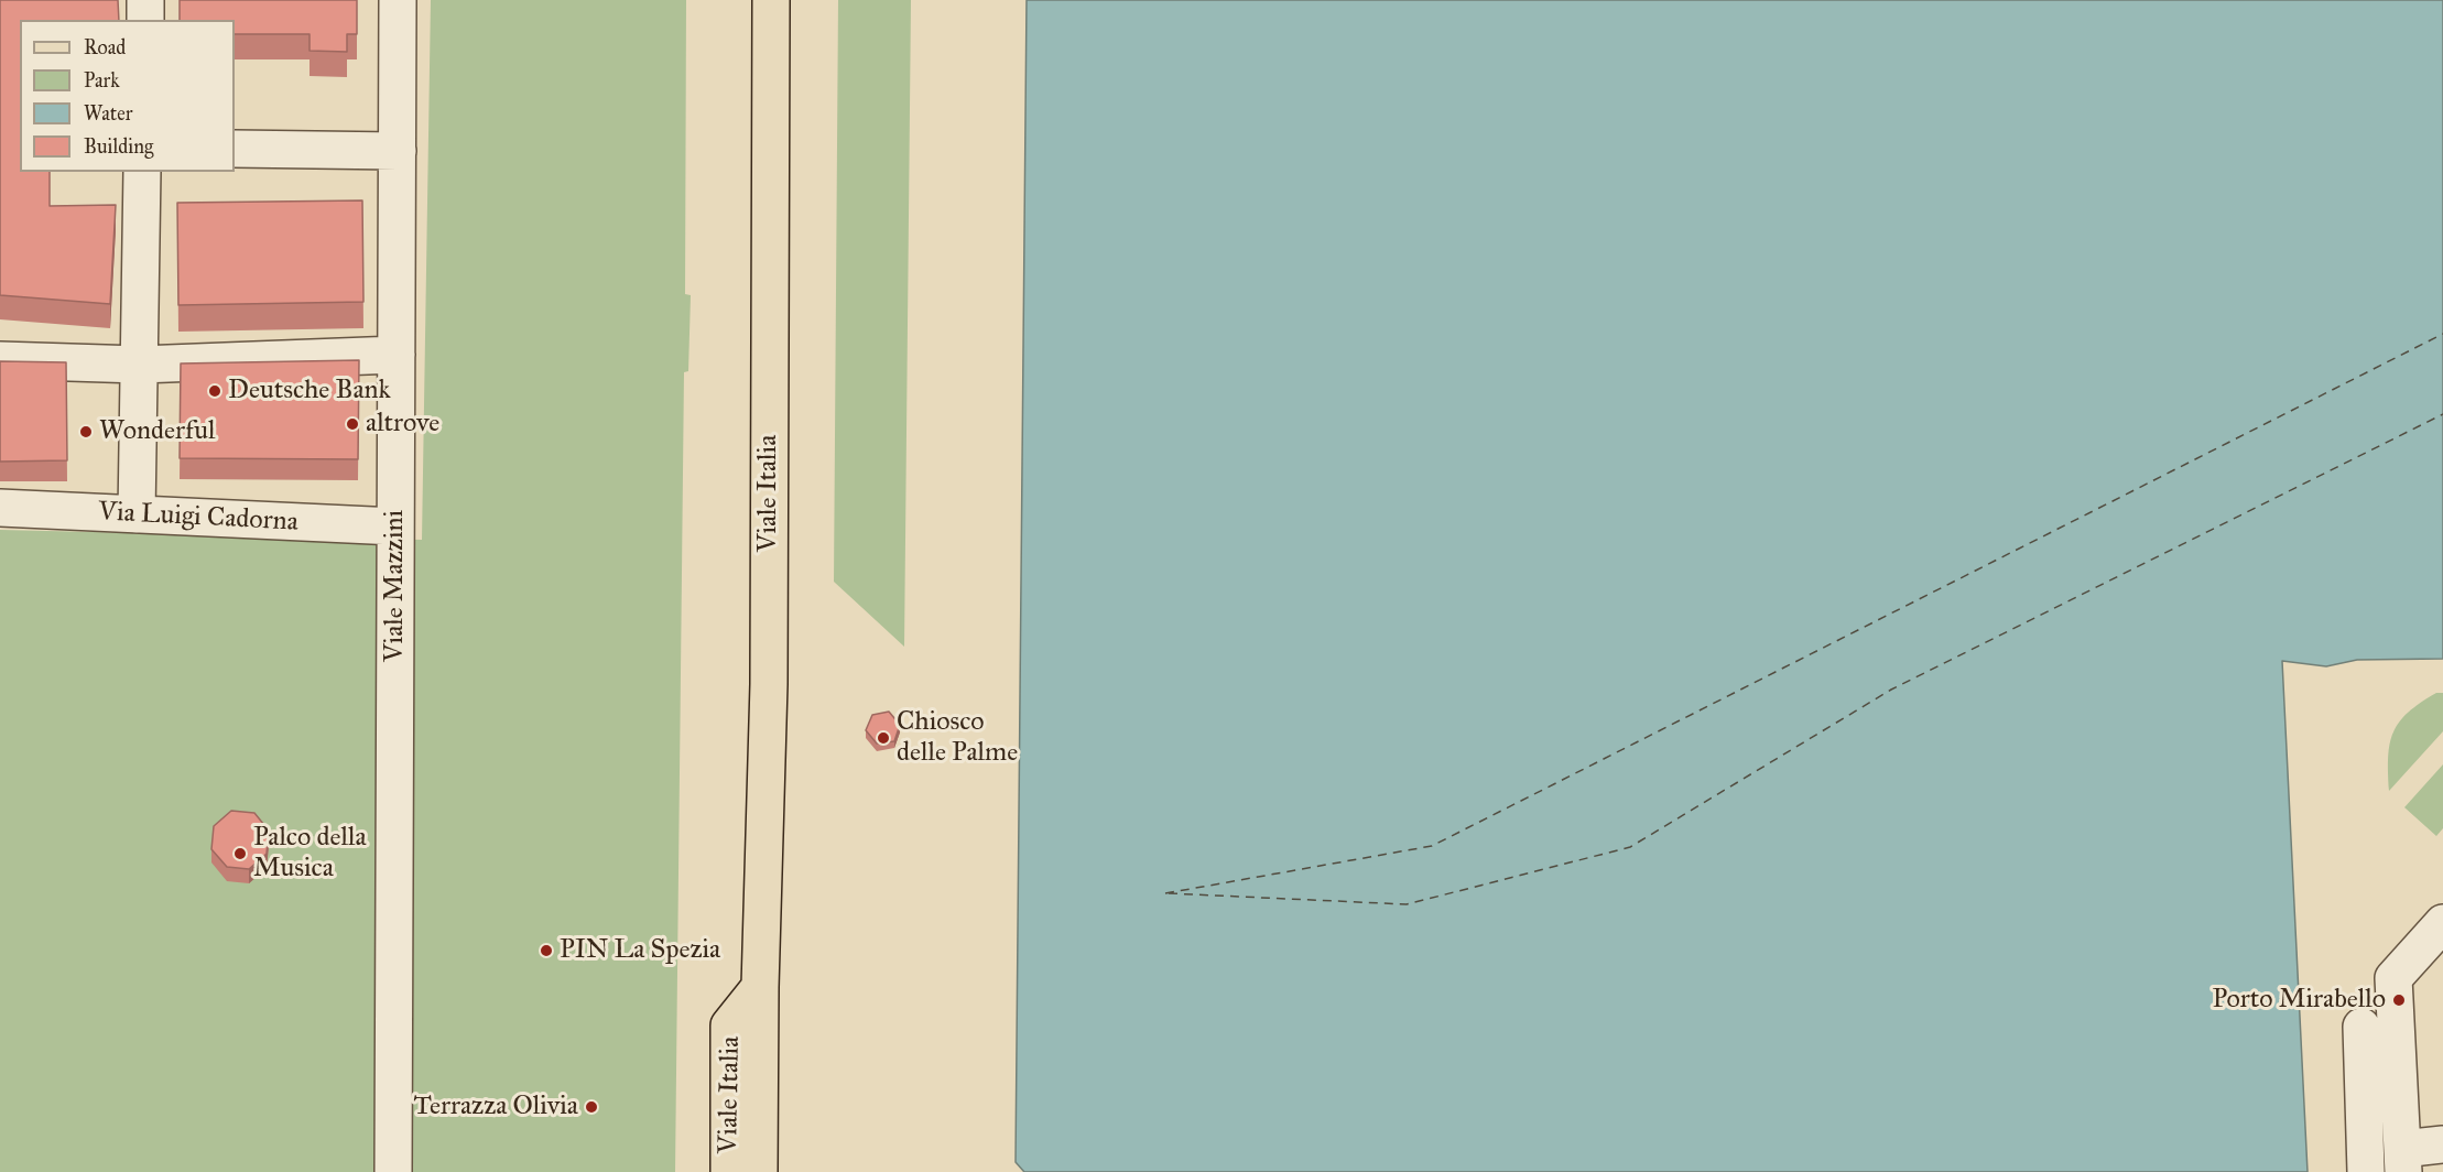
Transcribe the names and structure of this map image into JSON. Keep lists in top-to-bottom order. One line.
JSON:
{"streets":{"main road":["Viale Italia"],"street":["Via Luigi Cadorna","Viale Mazzini"]},"crossings":[["Via Luigi Cadorna","Viale Mazzini"]],"places":["Deutsche Bank","altrove","Wonderful","Chiosco delle Palme","Palco della Musica","PIN La Spezia","Porto Mirabello","Terrazza Olivia"],"legend":["Road","Park","Water","Building"]}
